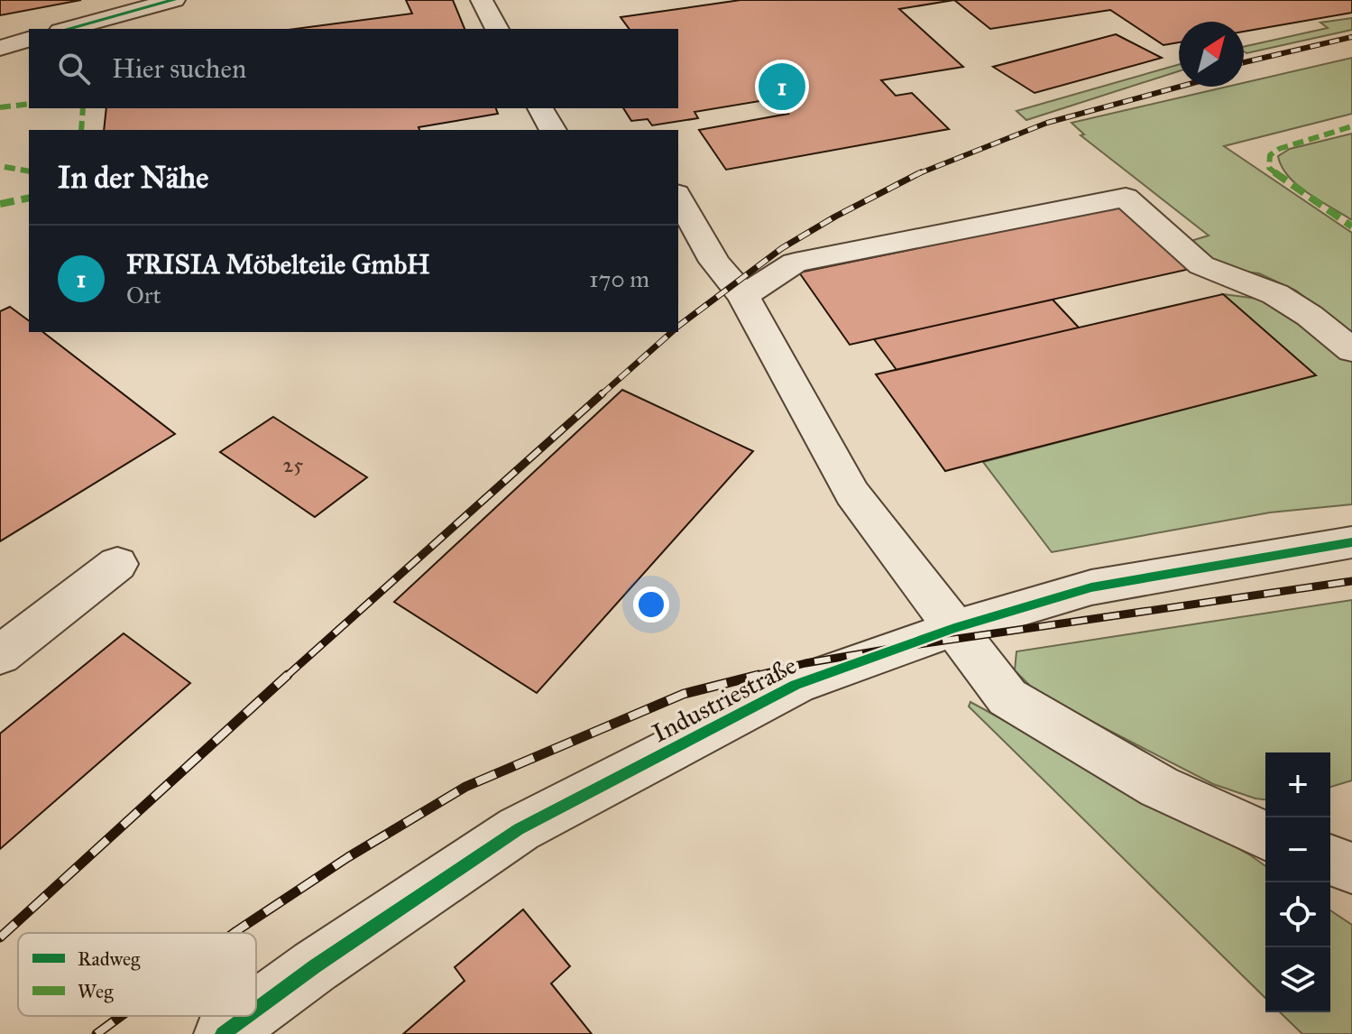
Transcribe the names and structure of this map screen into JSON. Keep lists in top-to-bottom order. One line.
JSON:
{"streets":{"street":["Industriestraße"]},"house_numbers":["25"],"legend":["Radweg","Weg"],"north":"top right","page":{"search":"Hier suchen","pins":"1","heading":"In der Nähe","list":[{"mark":"1","name":"FRISIA Möbelteile GmbH","note":"Ort","value":"170 m"}],"map_buttons":["+","−"]}}
